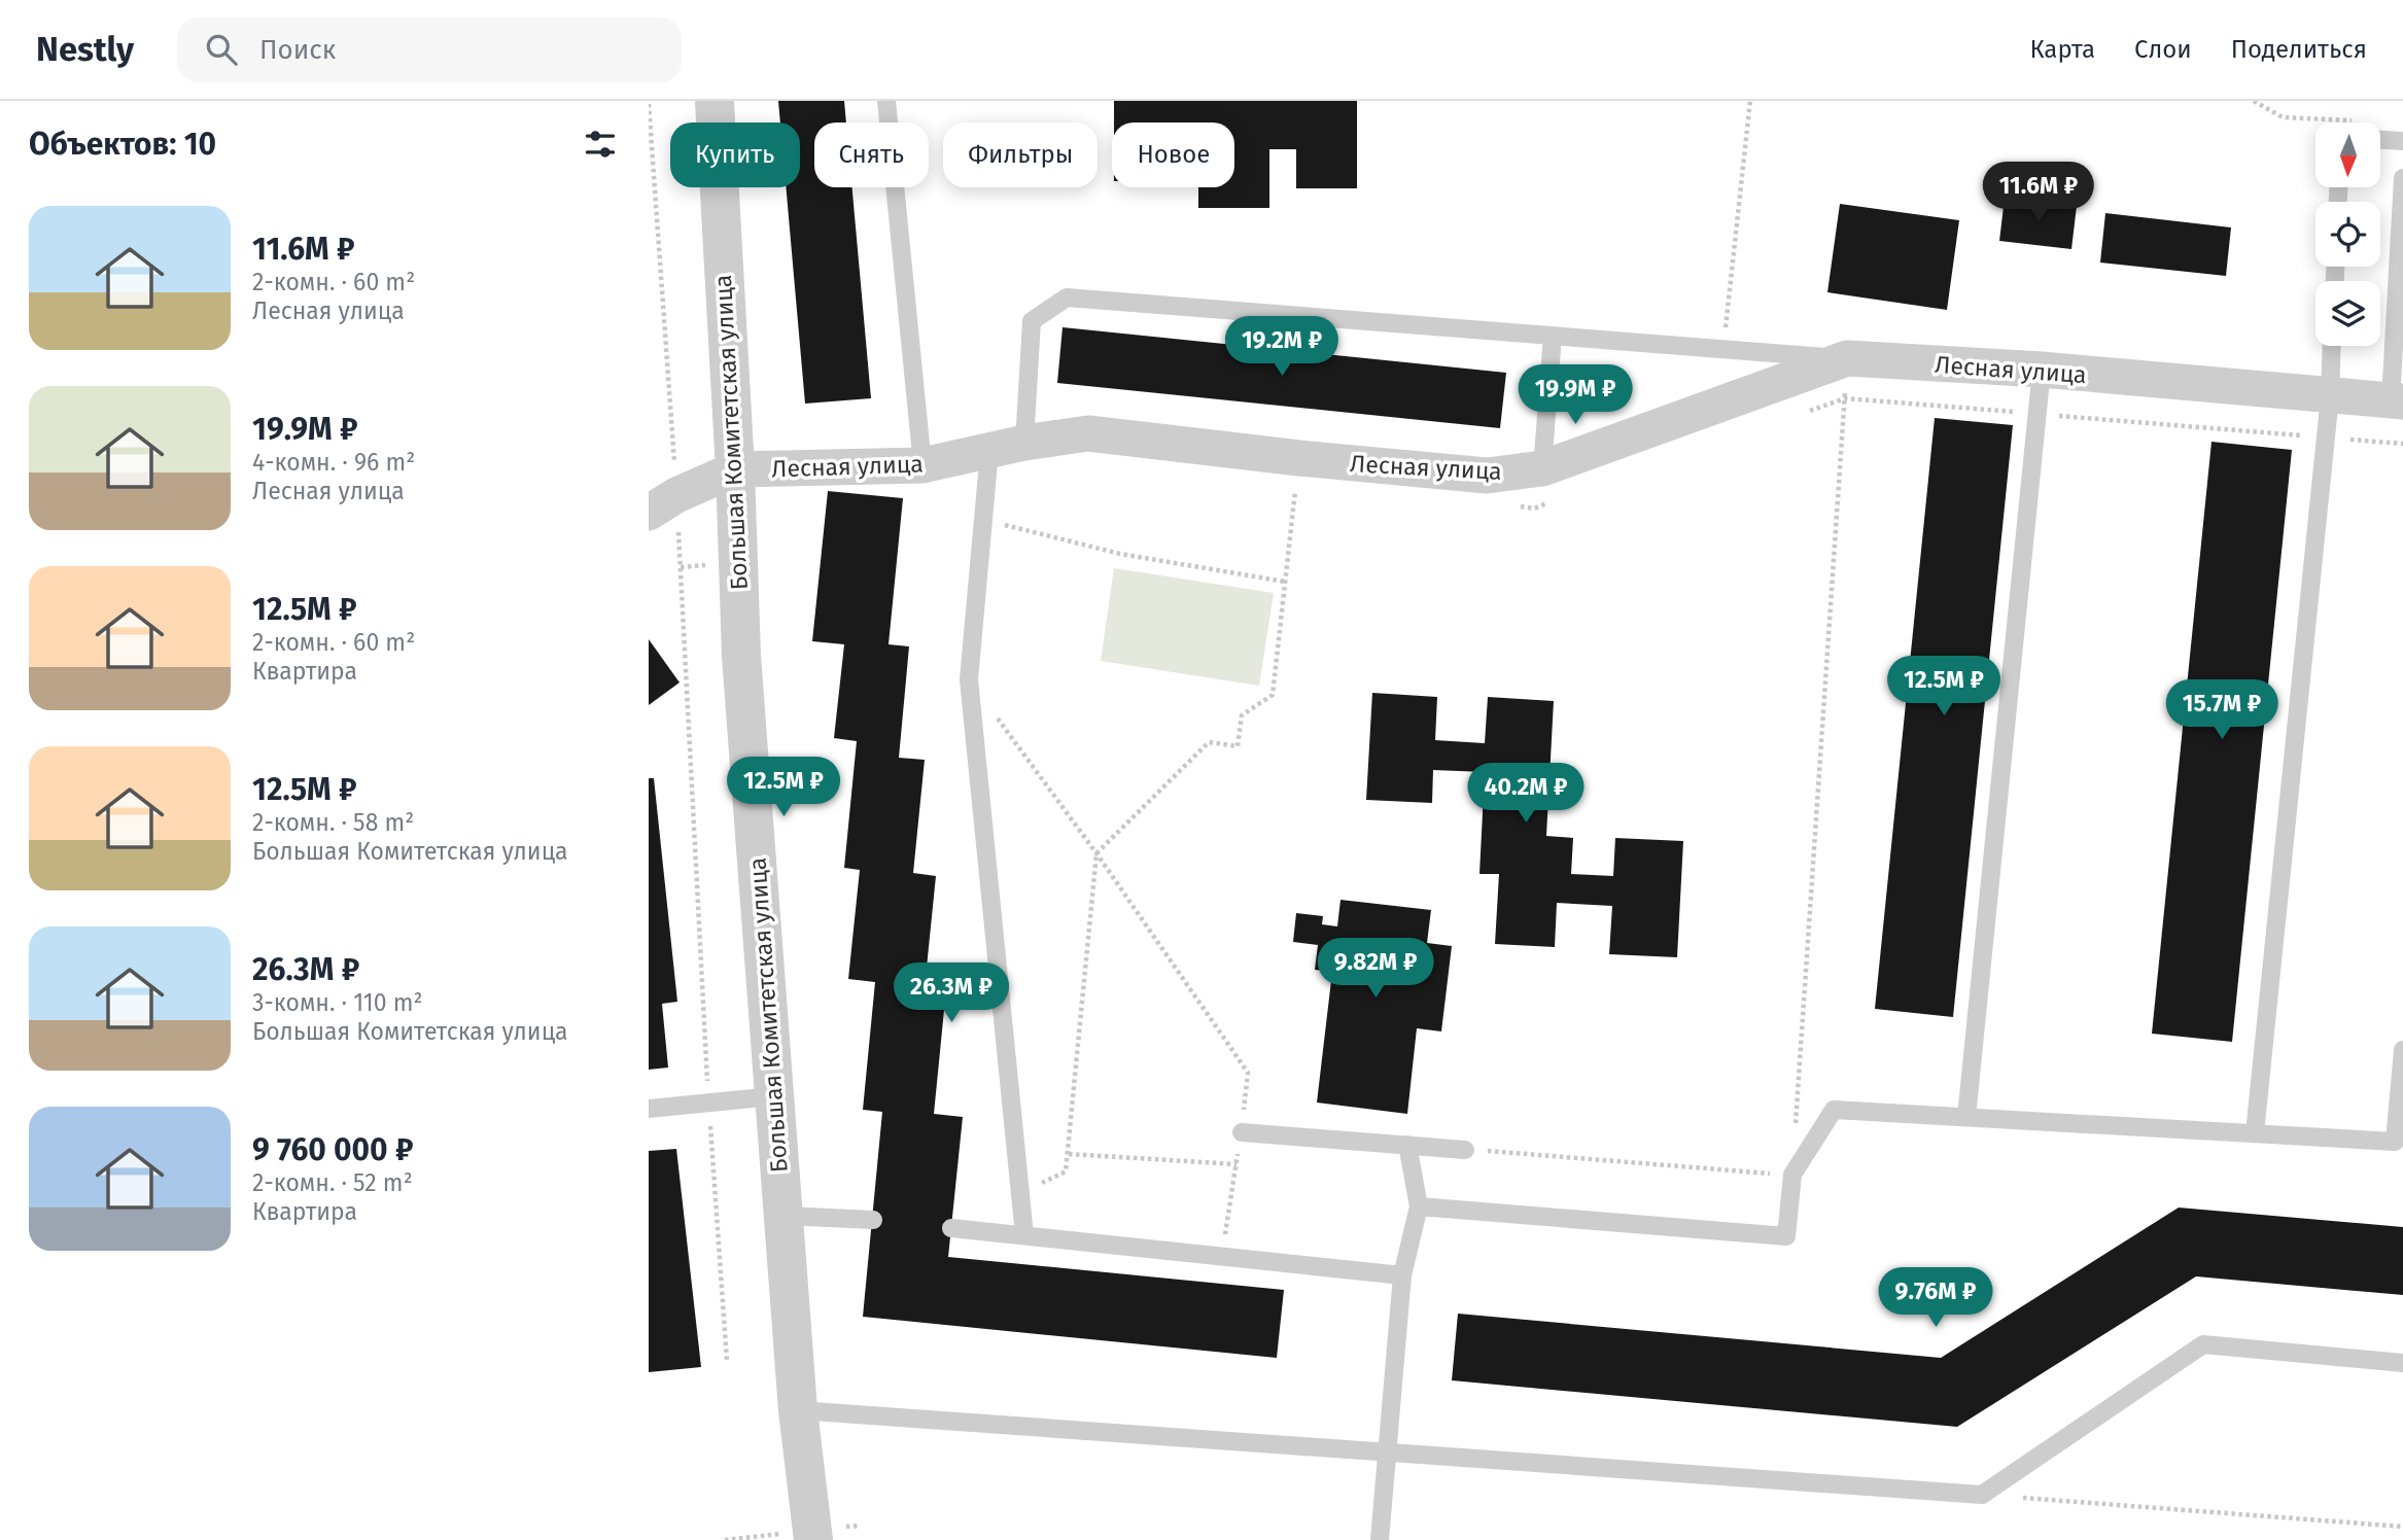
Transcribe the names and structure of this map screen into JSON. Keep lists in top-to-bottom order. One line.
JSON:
{"streets":{"street":["Лесная улица","Большая Комитетская улица"]},"crossings":[["Лесная улица","Большая Комитетская улица"]],"north":"bottom","page":{"header":"Nestly","search":"Поиск","nav":["Карта","Слои","Поделиться"],"heading":"Объектов: 10","chip":["Купить","Снять","Фильтры","Новое"],"price":["11.6M ₽","19.2M ₽","19.9M ₽","12.5M ₽","15.7M ₽","12.5M ₽","40.2M ₽","9.82M ₽","26.3M ₽","9.76M ₽"],"list":[{"name":"11.6M ₽","note":"2-комн. · 60 m² · Лесная улица"},{"name":"19.9M ₽","note":"4-комн. · 96 m² · Лесная улица"},{"name":"12.5M ₽","note":"2-комн. · 60 m² · Квартира"},{"name":"12.5M ₽","note":"2-комн. · 58 m² · Большая Комитетская улица"},{"name":"26.3M ₽","note":"3-комн. · 110 m² · Большая Комитетская улица"},{"name":"9 760 000 ₽","note":"2-комн. · 52 m² · Квартира"}]}}
